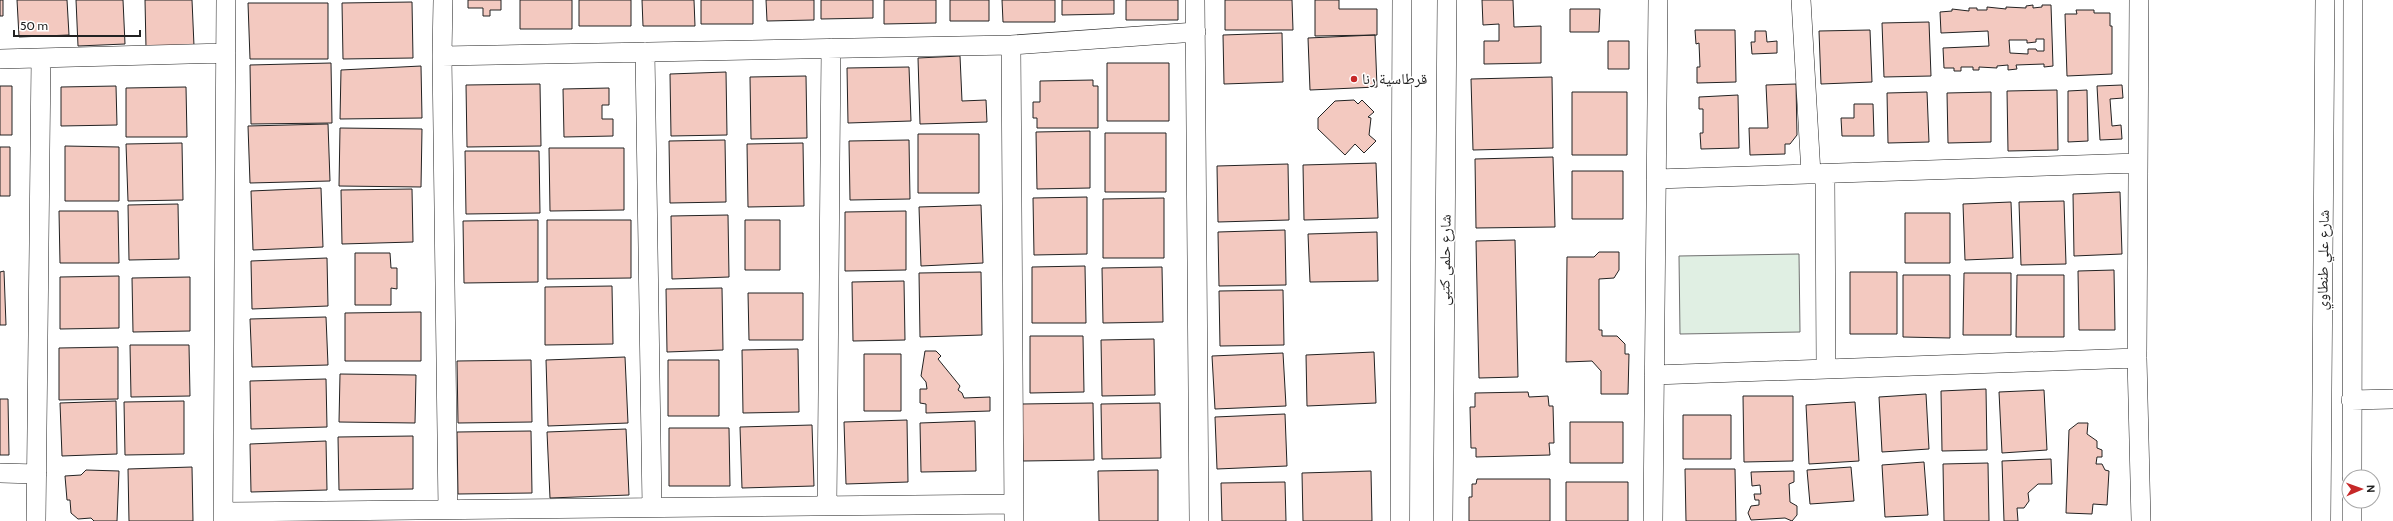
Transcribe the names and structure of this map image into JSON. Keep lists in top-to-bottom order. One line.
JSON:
{"streets":{"street":["شارع حلمى كتبى","شارع علي طنطاوي"]},"places":["قرطاسية رنا"],"scale_bar":"50 m","north":"right"}
